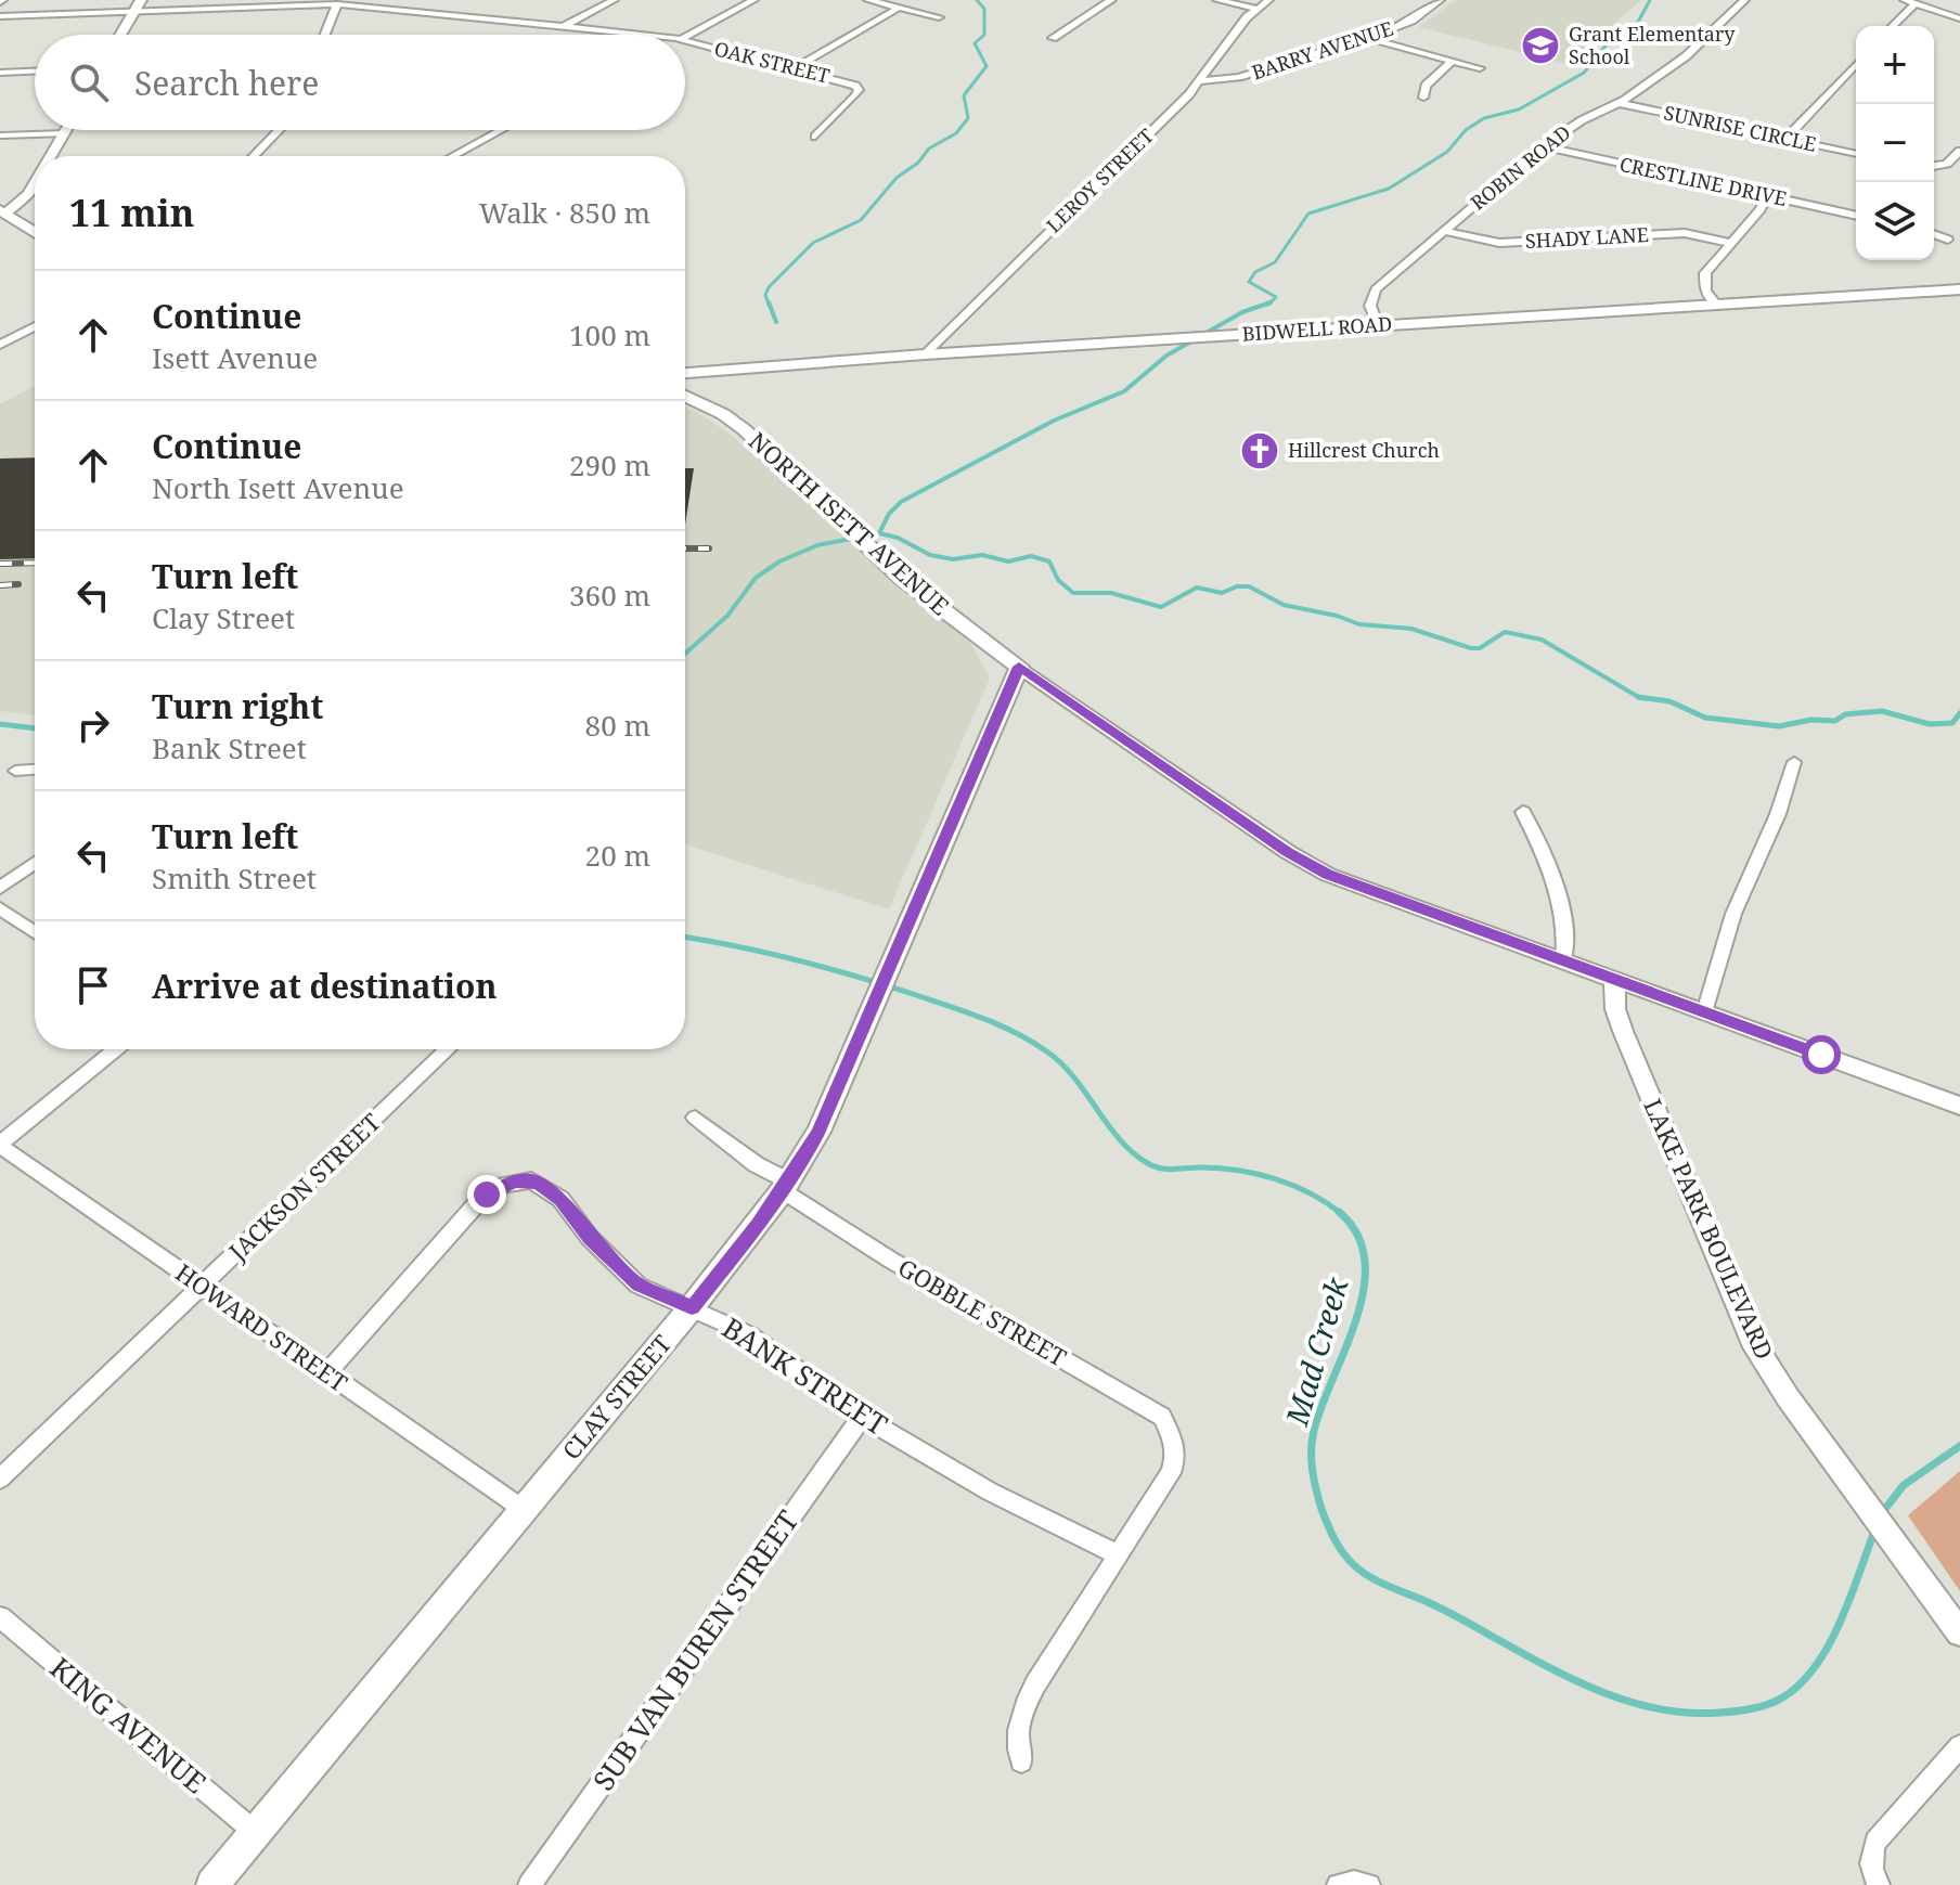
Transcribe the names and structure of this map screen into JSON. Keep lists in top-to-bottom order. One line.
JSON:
{"streets":{"main road":["NORTH ISETT AVENUE","CLAY STREET"],"street":["BARRY AVENUE","OAK STREET","SUNRISE CIRCLE","ROBIN ROAD","LEROY STREET","CRESTLINE DRIVE","SHADY LANE","BIDWELL ROAD","JACKSON STREET","LAKE PARK BOULEVARD","GOBBLE STREET","HOWARD STREET","BANK STREET","SUB VAN BUREN STREET","KING AVENUE"]},"crossings":[["BARRY AVENUE","LEROY STREET"],["SUNRISE CIRCLE","ROBIN ROAD"],["ROBIN ROAD","CRESTLINE DRIVE"],["ROBIN ROAD","SHADY LANE"],["ROBIN ROAD","BIDWELL ROAD"],["LEROY STREET","BIDWELL ROAD"],["NORTH ISETT AVENUE","LAKE PARK BOULEVARD"],["NORTH ISETT AVENUE","CLAY STREET"],["JACKSON STREET","HOWARD STREET"],["GOBBLE STREET","BANK STREET"],["GOBBLE STREET","CLAY STREET"],["HOWARD STREET","BANK STREET"],["HOWARD STREET","CLAY STREET"],["BANK STREET","CLAY STREET"],["BANK STREET","SUB VAN BUREN STREET"],["CLAY STREET","KING AVENUE"]],"water":["Mad Creek"],"places":{"school or university":["Grant Elementary School"],"church":["Hillcrest Church"]},"page":{"map_buttons":["+","−"],"search":"Search here","heading":["11 min","Walk · 850 m"],"list":[["Continue","Isett Avenue","100 m"],["Continue","North Isett Avenue","290 m"],["Turn left","Clay Street","360 m"],["Turn right","Bank Street","80 m"],["Turn left","Smith Street","20 m"],"Arrive at destination"]}}
